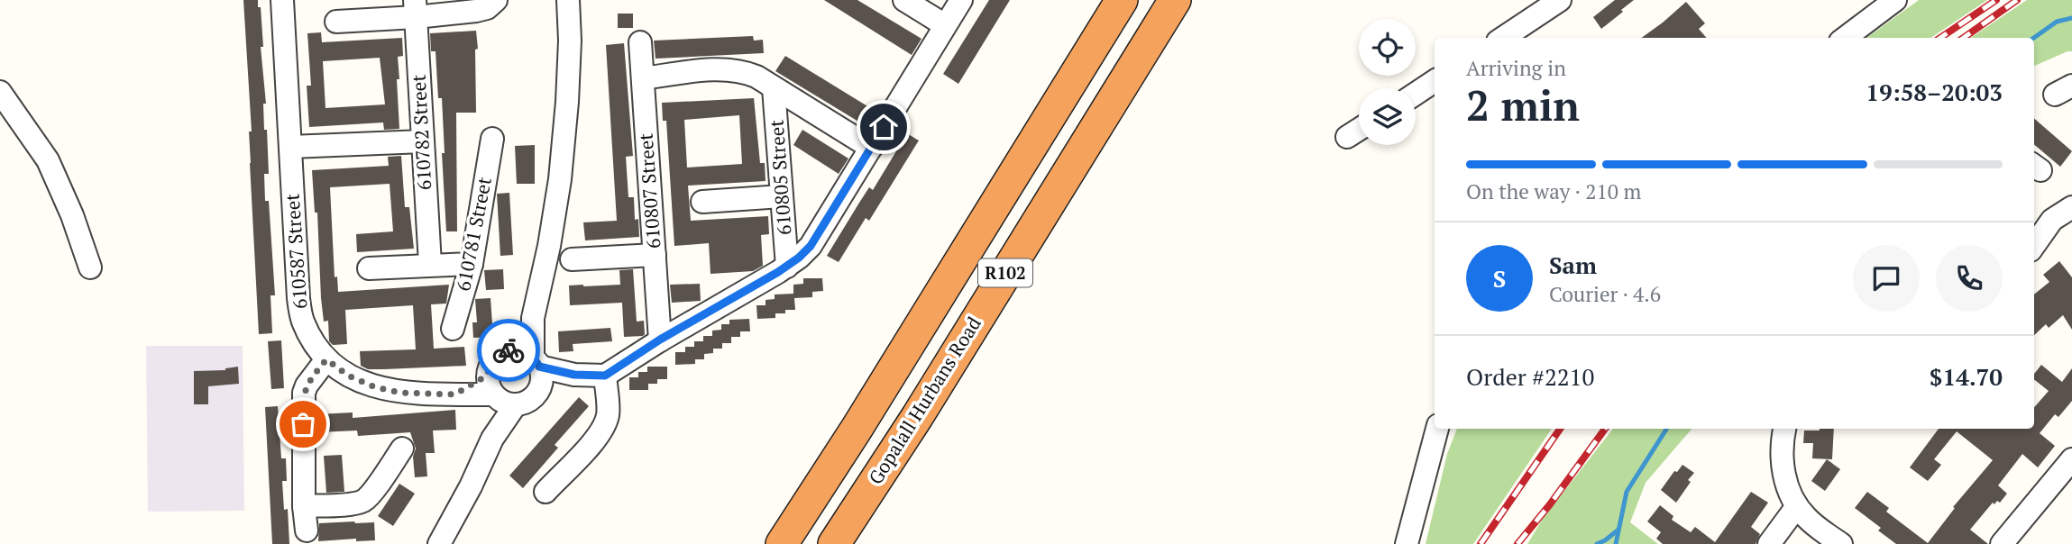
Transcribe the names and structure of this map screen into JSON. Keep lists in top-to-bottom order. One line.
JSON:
{"streets":{"highway":["R102","Gopalall Hurbans Road"],"street":["610782 Street","610805 Street","610807 Street","610781 Street","610587 Street"]},"page":{"heading":["2 min","Arriving in","19:58–20:03"],"panel":["Sam","Courier · 4.6","Order #2210","$14.70"],"bar":"On the way · 210 m","round":"S"}}
